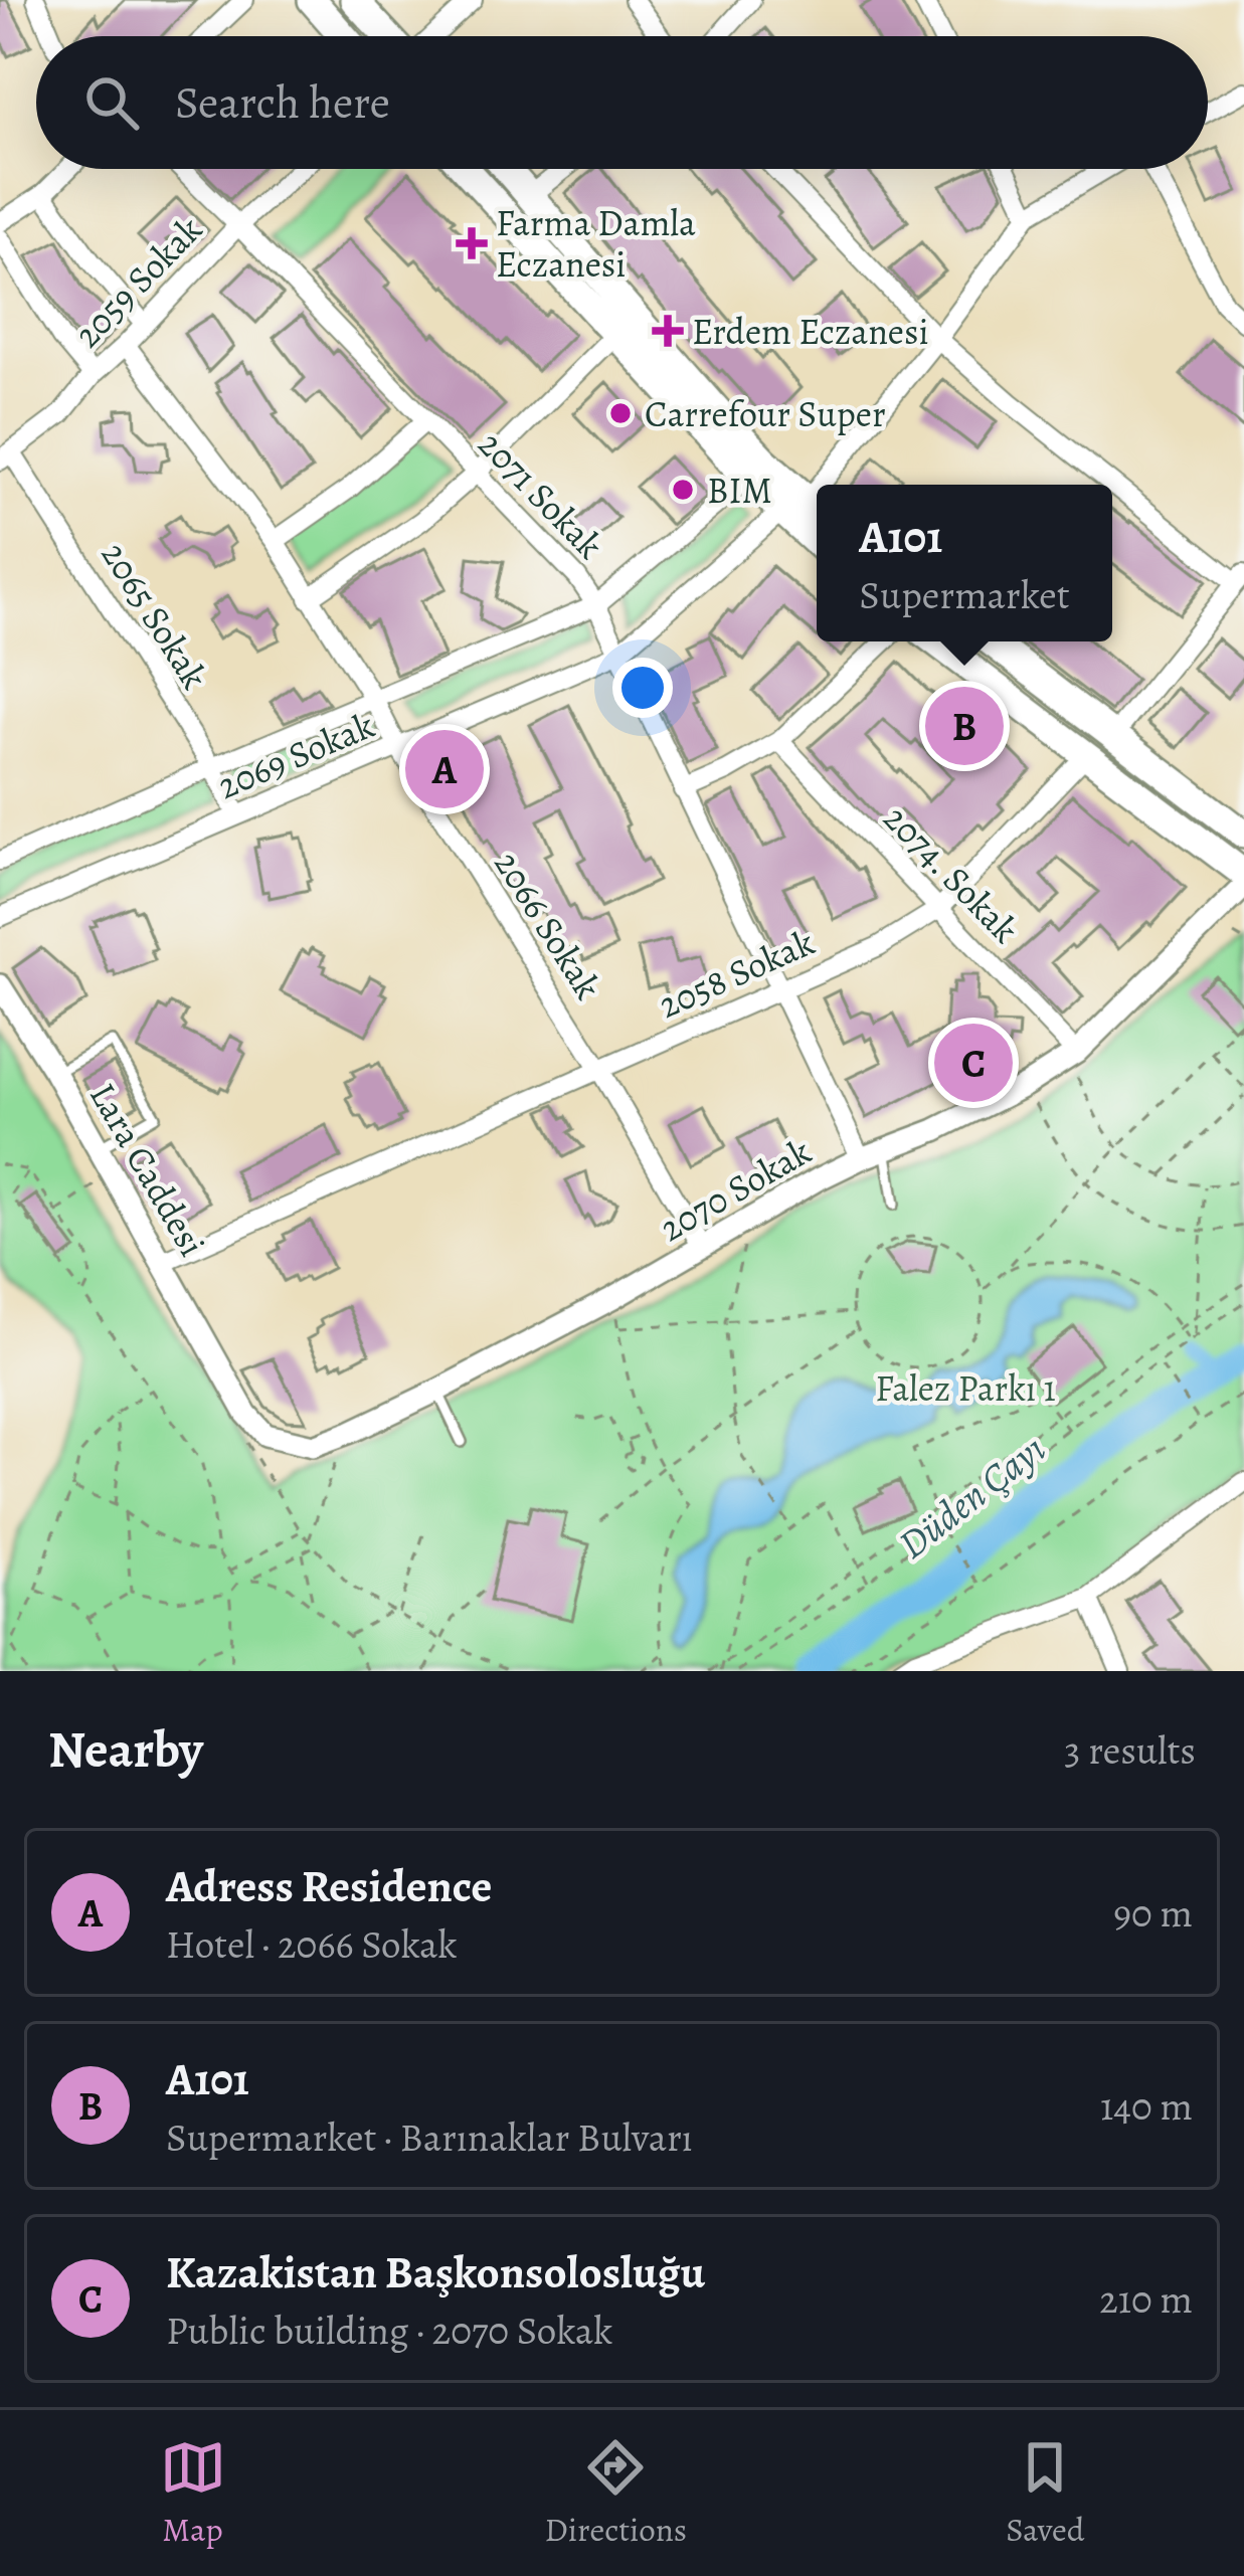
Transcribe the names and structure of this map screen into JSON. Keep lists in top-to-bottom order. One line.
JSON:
{"streets":{"street":["2059 Sokak","2071 Sokak","2065 Sokak","2069 Sokak","2074. Sokak","2066 Sokak","2058 Sokak","Lara Caddesi","2070 Sokak"]},"crossings":[["2059 Sokak","2071 Sokak"],["2059 Sokak","2065 Sokak"],["2059 Sokak","2066 Sokak"],["2071 Sokak","2069 Sokak"],["2071 Sokak","2058 Sokak"],["2071 Sokak","2070 Sokak"],["2065 Sokak","2069 Sokak"],["2069 Sokak","2066 Sokak"],["2074. Sokak","2058 Sokak"],["2074. Sokak","2070 Sokak"],["2066 Sokak","2058 Sokak"],["2066 Sokak","2070 Sokak"],["2058 Sokak","Lara Caddesi"],["Lara Caddesi","2070 Sokak"]],"water":["Düden Çayı"],"parks":["Falez Parkı 1"],"places":{"health":["Farma Damla Eczanesi","Erdem Eczanesi"],"other":["Carrefour Super","BIM"]},"page":{"search":"Search here","popup":["A101","Supermarket"],"pins":["B","A","C"],"heading":["Nearby","3 results"],"list":[{"mark":"A","name":"Adress Residence","note":"Hotel · 2066 Sokak","value":"90 m"},{"mark":"B","name":"A101","note":"Supermarket · Barınaklar Bulvarı","value":"140 m"},{"mark":"C","name":"Kazakistan Başkonsolosluğu","note":"Public building · 2070 Sokak","value":"210 m"}],"nav":["Map","Directions","Saved"]}}
